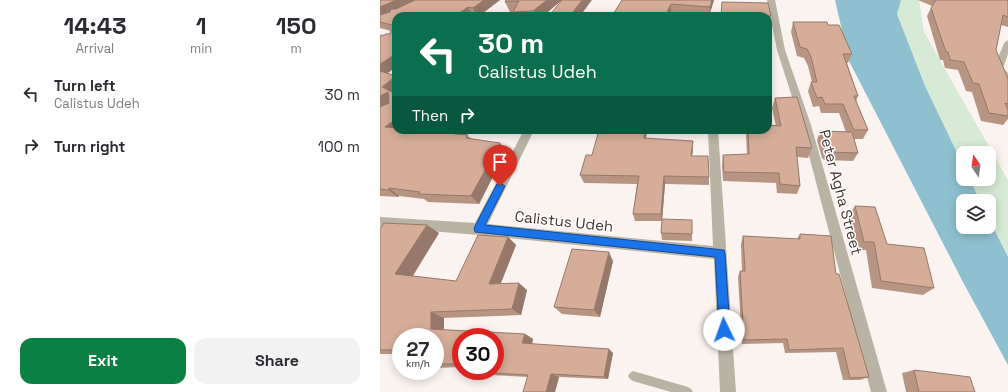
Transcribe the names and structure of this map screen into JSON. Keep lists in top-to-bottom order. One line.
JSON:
{"streets":{"street":["Peter Agha Street","Calistus Udeh"]},"north":"top","page":{"eta":["14:43","Arrival","1","min","150","m"],"turn":["30 m","Calistus Udeh"],"list":[{"name":"Turn left","note":"Calistus Udeh","value":"30 m"},{"name":"Turn right","value":"100 m"}],"then":"Then","speed":"27 km/h","limit":"30","buttons":["Exit","Share"]}}
